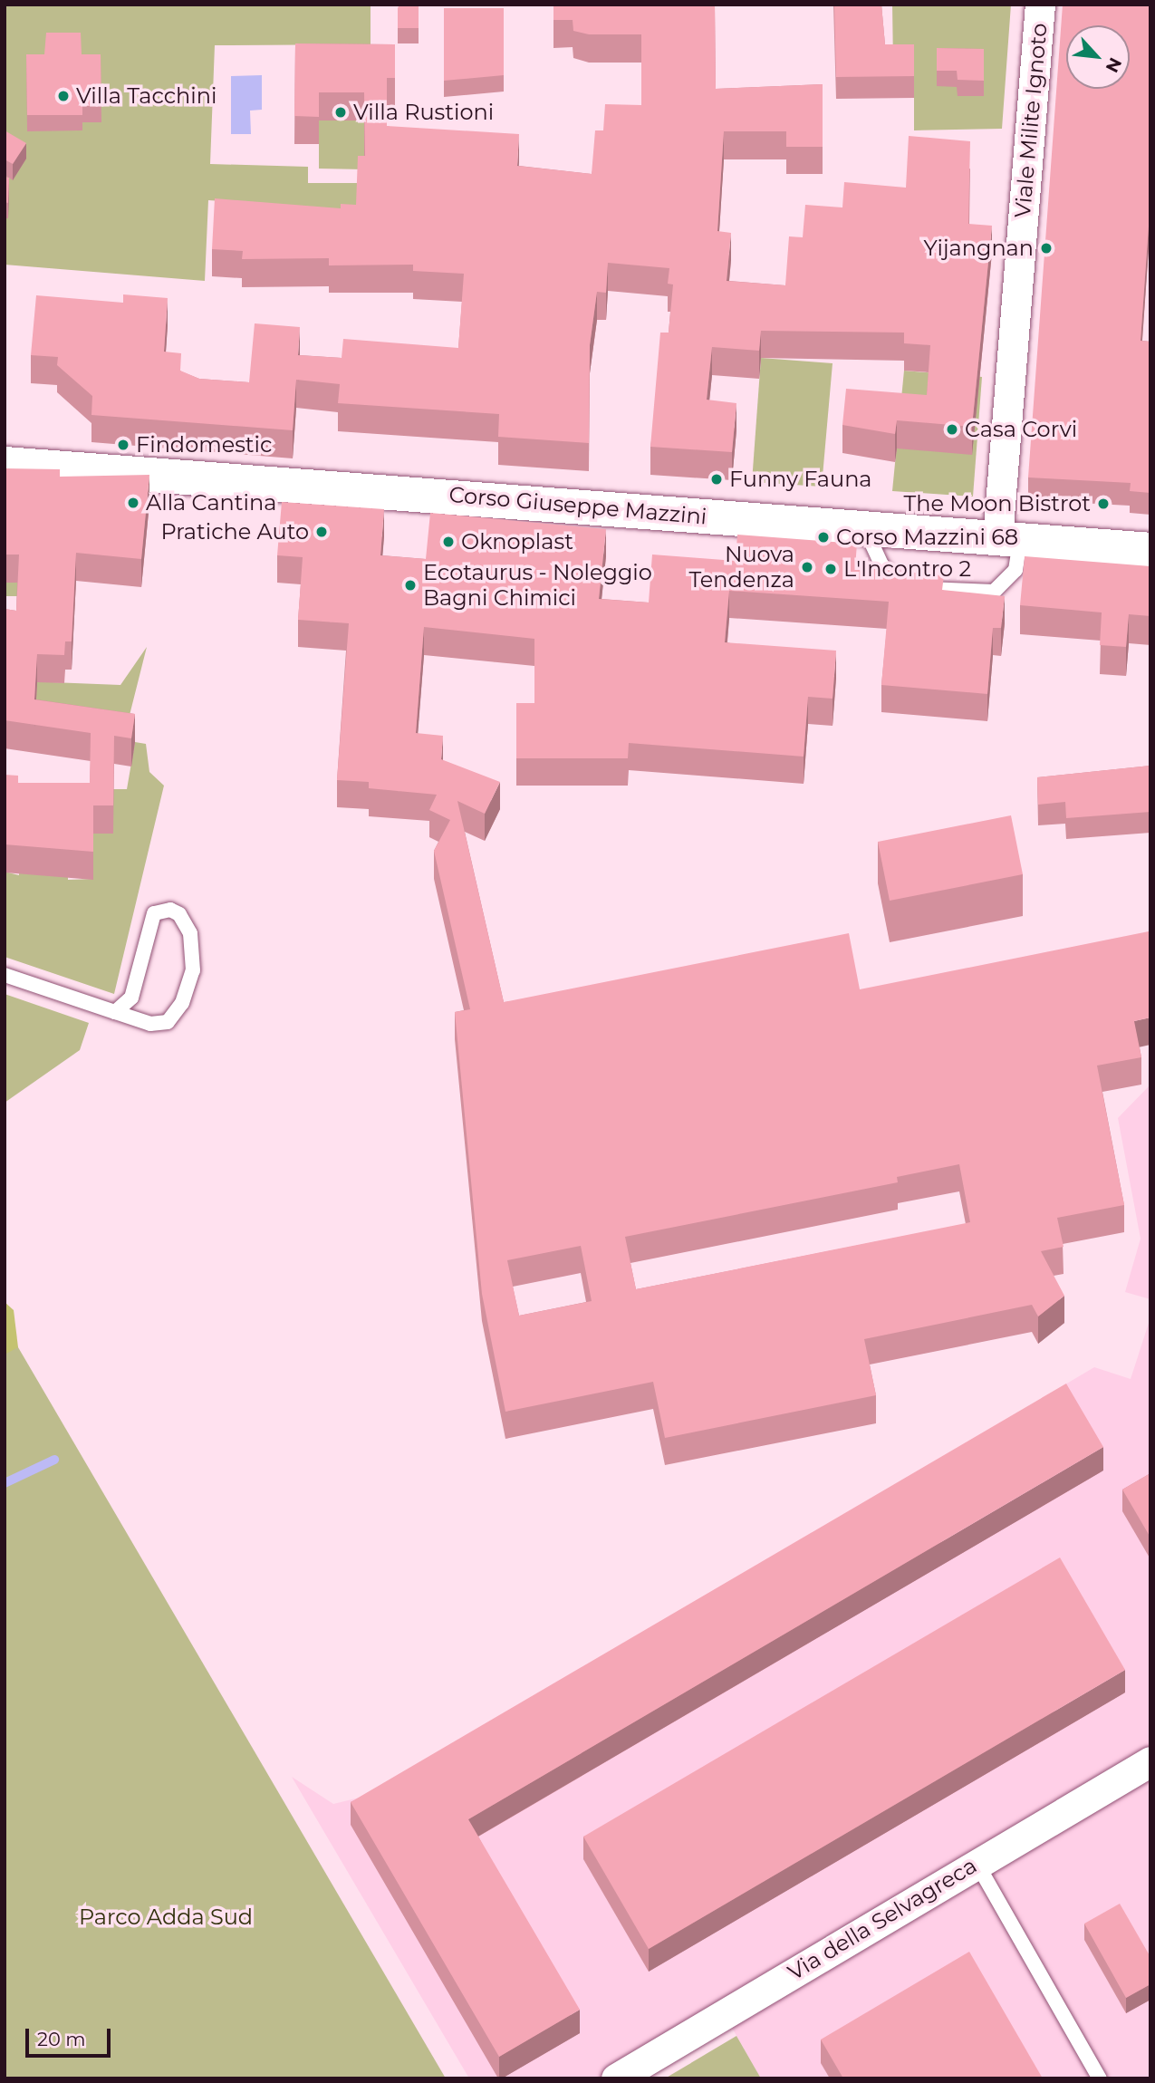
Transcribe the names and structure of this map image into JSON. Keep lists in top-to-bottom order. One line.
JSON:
{"streets":{"street":["Viale Milite Ignoto","Corso Giuseppe Mazzini","Via della Selvagreca"]},"crossings":[["Viale Milite Ignoto","Corso Giuseppe Mazzini"]],"parks":["Parco Adda Sud"],"places":["Villa Tacchini","Villa Rustioni","Yijangnan","Casa Corvi","Findomestic","Funny Fauna","Alla Cantina","The Moon Bistrot","Pratiche Auto","Corso Mazzini 68","Oknoplast","Nuova Tendenza","L'Incontro 2","Ecotaurus - Noleggio Bagni Chimici"],"scale_bar":"20 m","north":"bottom right"}
